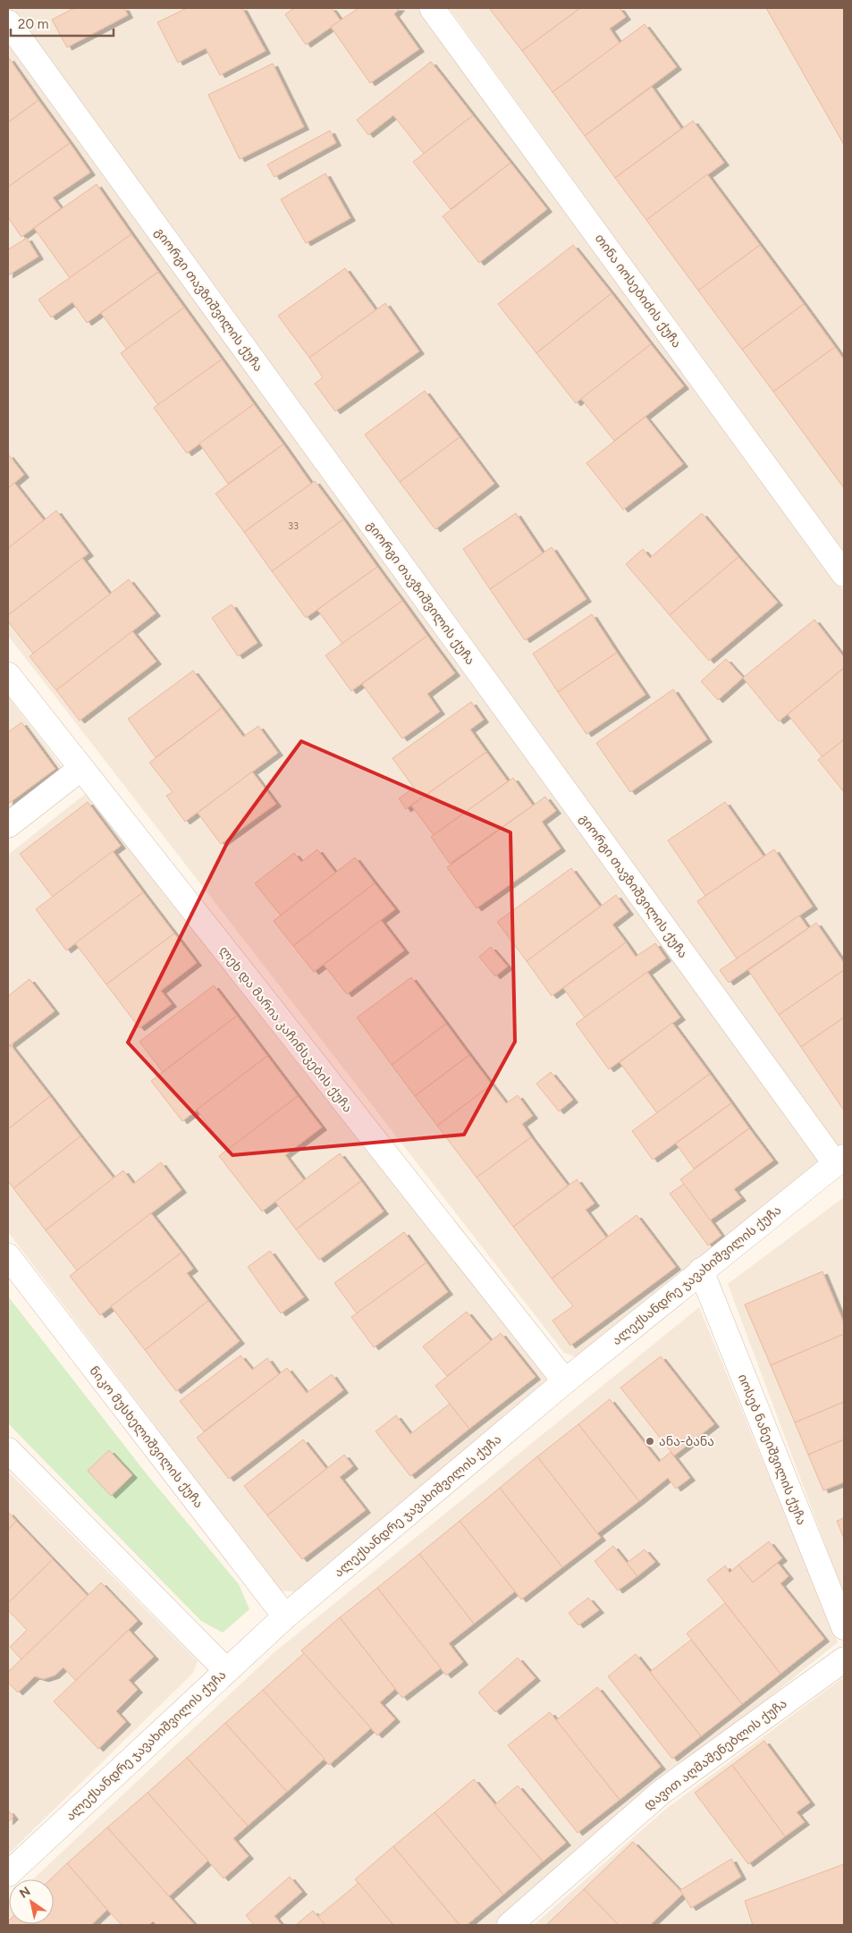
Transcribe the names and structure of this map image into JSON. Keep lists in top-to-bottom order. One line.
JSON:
{"streets":{"street":["თინა იოსებიძის ქუჩა","გიორგი თავზიშვილის ქუჩა","ლეხ და მარია კაჩინსკების ქუჩა","ალექსანდრე ჯავახიშვილის ქუჩა","ნიკო მუსხელიშვილის ქუჩა","იოსებ ნანეიშვილის ქუჩა","დავით აღმაშენებლის ქუჩა"]},"crossings":[["გიორგი თავზიშვილის ქუჩა","ალექსანდრე ჯავახიშვილის ქუჩა"],["ლეხ და მარია კაჩინსკების ქუჩა","ალექსანდრე ჯავახიშვილის ქუჩა"],["ალექსანდრე ჯავახიშვილის ქუჩა","ნიკო მუსხელიშვილის ქუჩა"],["ალექსანდრე ჯავახიშვილის ქუჩა","იოსებ ნანეიშვილის ქუჩა"]],"places":["ანა-ბანა"],"house_numbers":["33"],"scale_bar":"20 m","north":"top left"}
